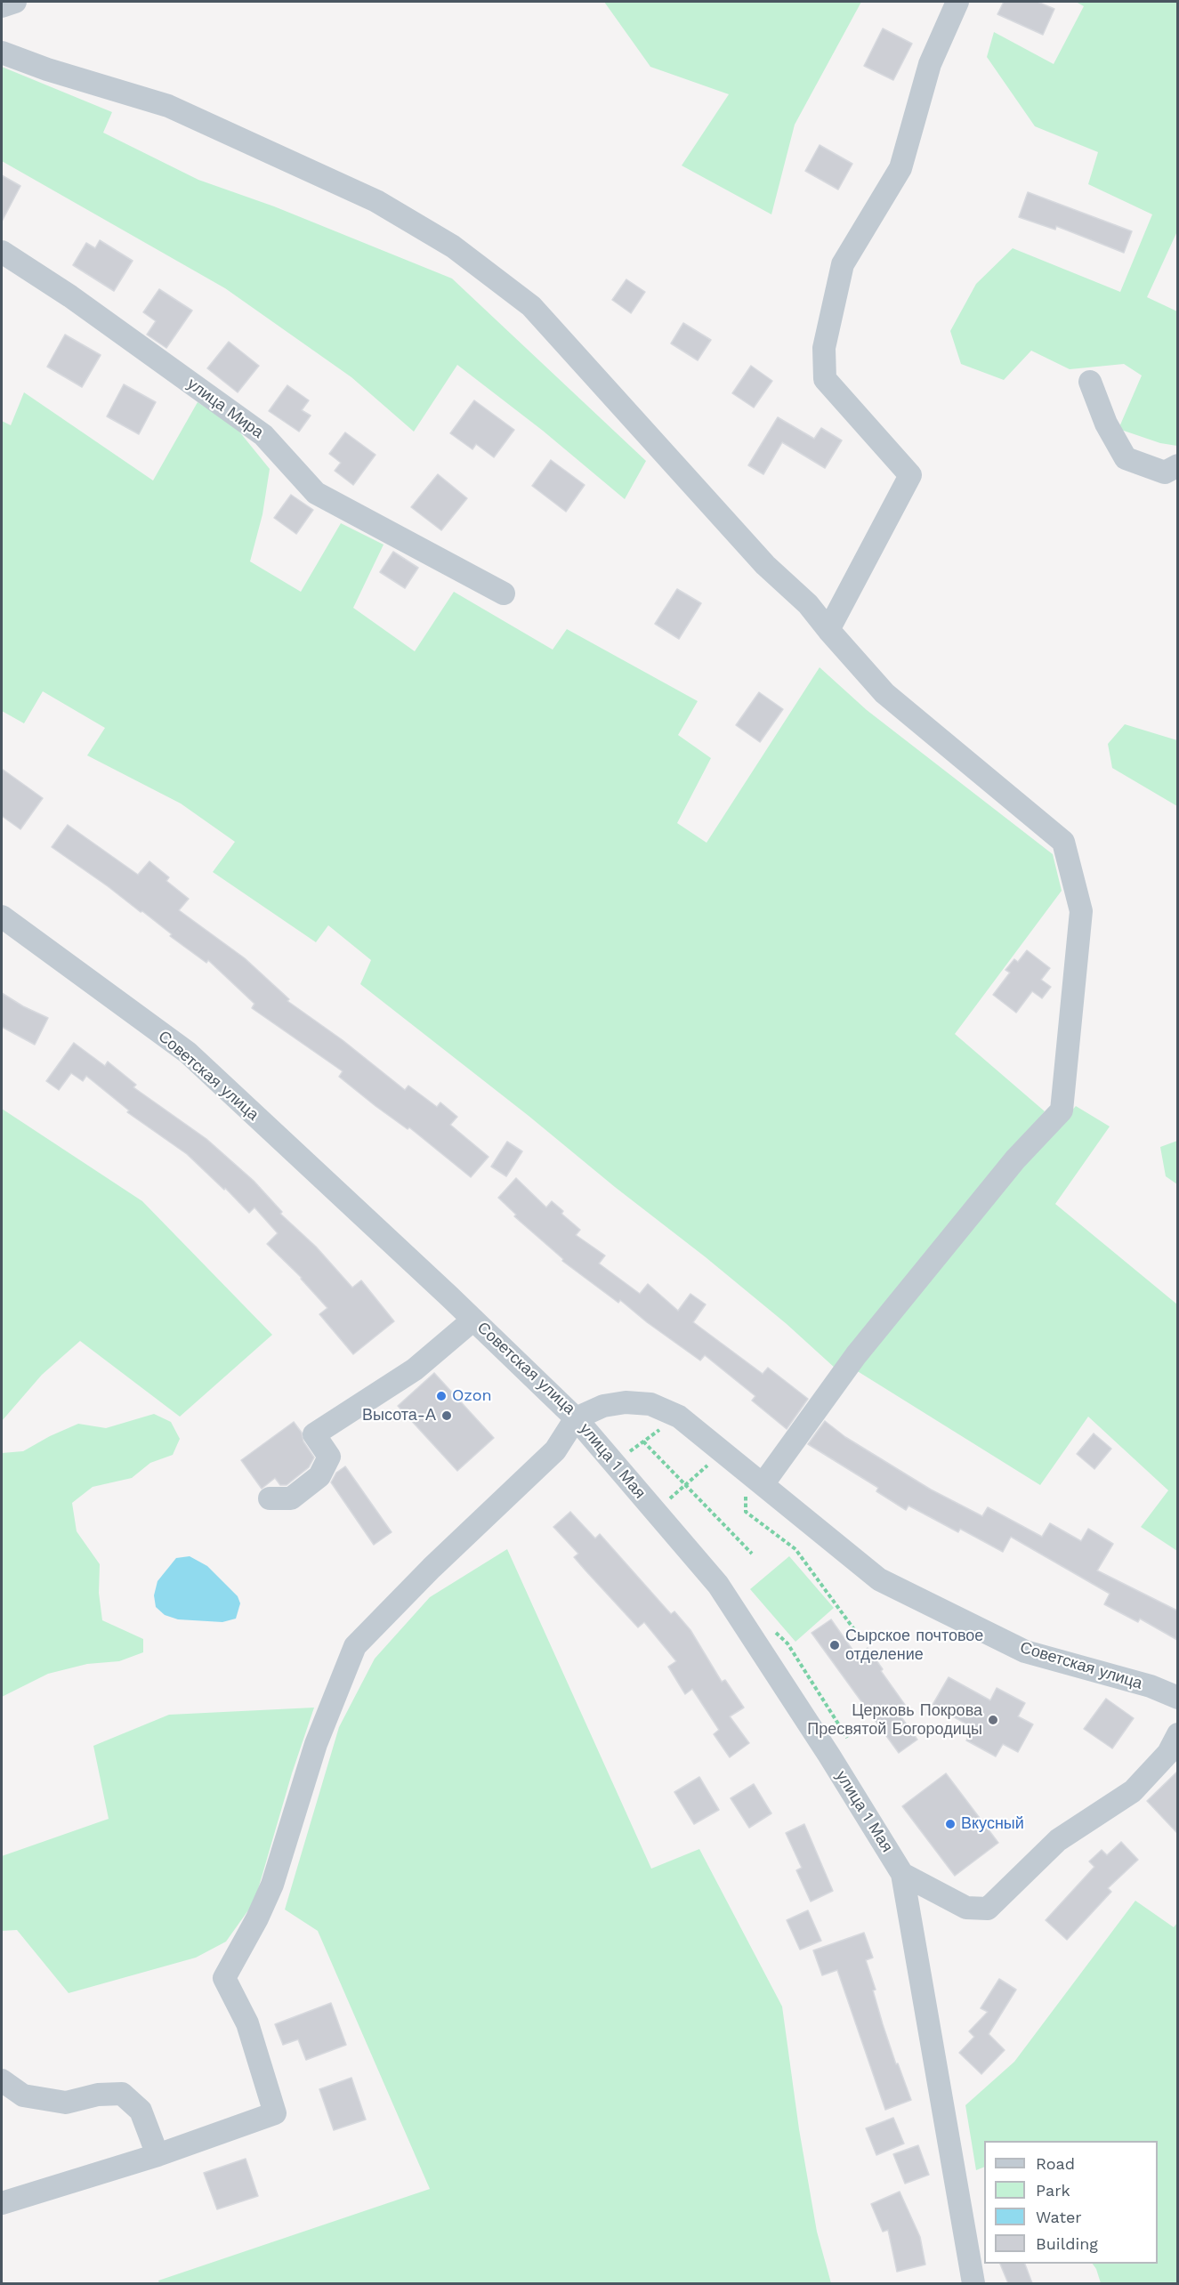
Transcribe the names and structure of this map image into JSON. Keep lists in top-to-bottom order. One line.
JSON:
{"streets":{"street":["улица Мира","Советская улица","улица 1 Мая"]},"crossings":[["Советская улица","улица 1 Мая"]],"places":["Ozon","Высота-А","Сырское почтовое отделение","Церковь Покрова Пресвятой Богородицы","Вкусный"],"legend":["Road","Park","Water","Building"]}
